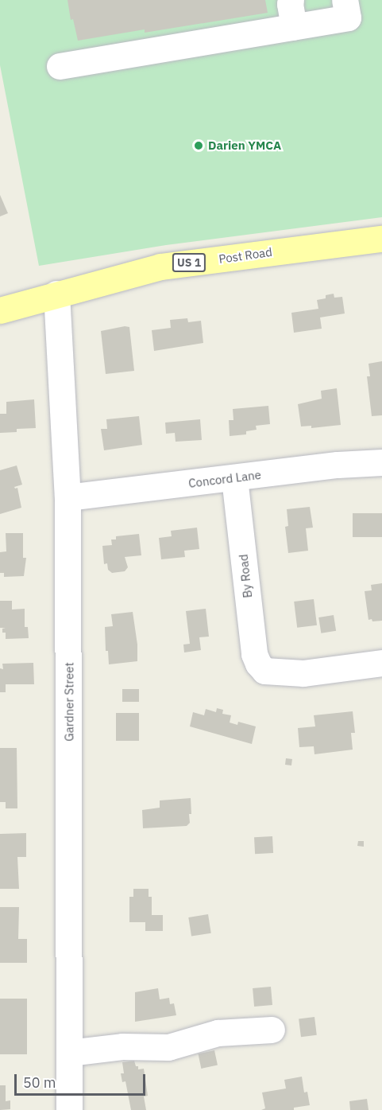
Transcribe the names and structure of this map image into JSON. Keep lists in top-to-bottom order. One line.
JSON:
{"streets":{"main road":["Post Road","US 1"],"street":["Concord Lane","By Road","Gardner Street"]},"crossings":[["Post Road","Gardner Street"],["Concord Lane","By Road"],["Concord Lane","Gardner Street"]],"places":["Darien YMCA"],"scale_bar":"50 m"}
